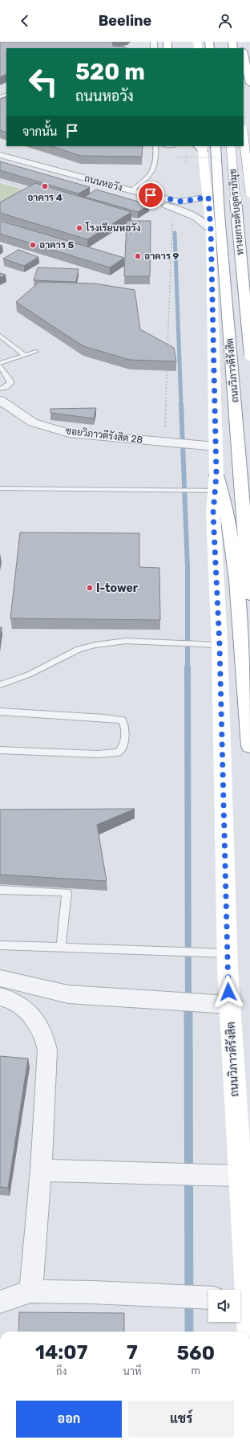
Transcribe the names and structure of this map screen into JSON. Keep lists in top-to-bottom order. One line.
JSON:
{"streets":{"main road":["ทางยกระดับอุตราภิมุข","ถนนวิภาวดีรังสิต"],"street":["ถนนหอวัง","ซอยวิภาวดีรังสิต 28"]},"crossings":[["ถนนหอวัง","ถนนวิภาวดีรังสิต"],["ถนนวิภาวดีรังสิต","ซอยวิภาวดีรังสิต 28"]],"places":["อาคาร 4","โรงเรียนหอวัง","อาคาร 5","อาคาร 9","I-tower"],"page":{"header":"Beeline","turn":["520 m","ถนนหอวัง"],"then":"จากนั้น","eta":["14:07","ถึง","7","นาที","560","m"],"buttons":["ออก","แชร์"]}}
